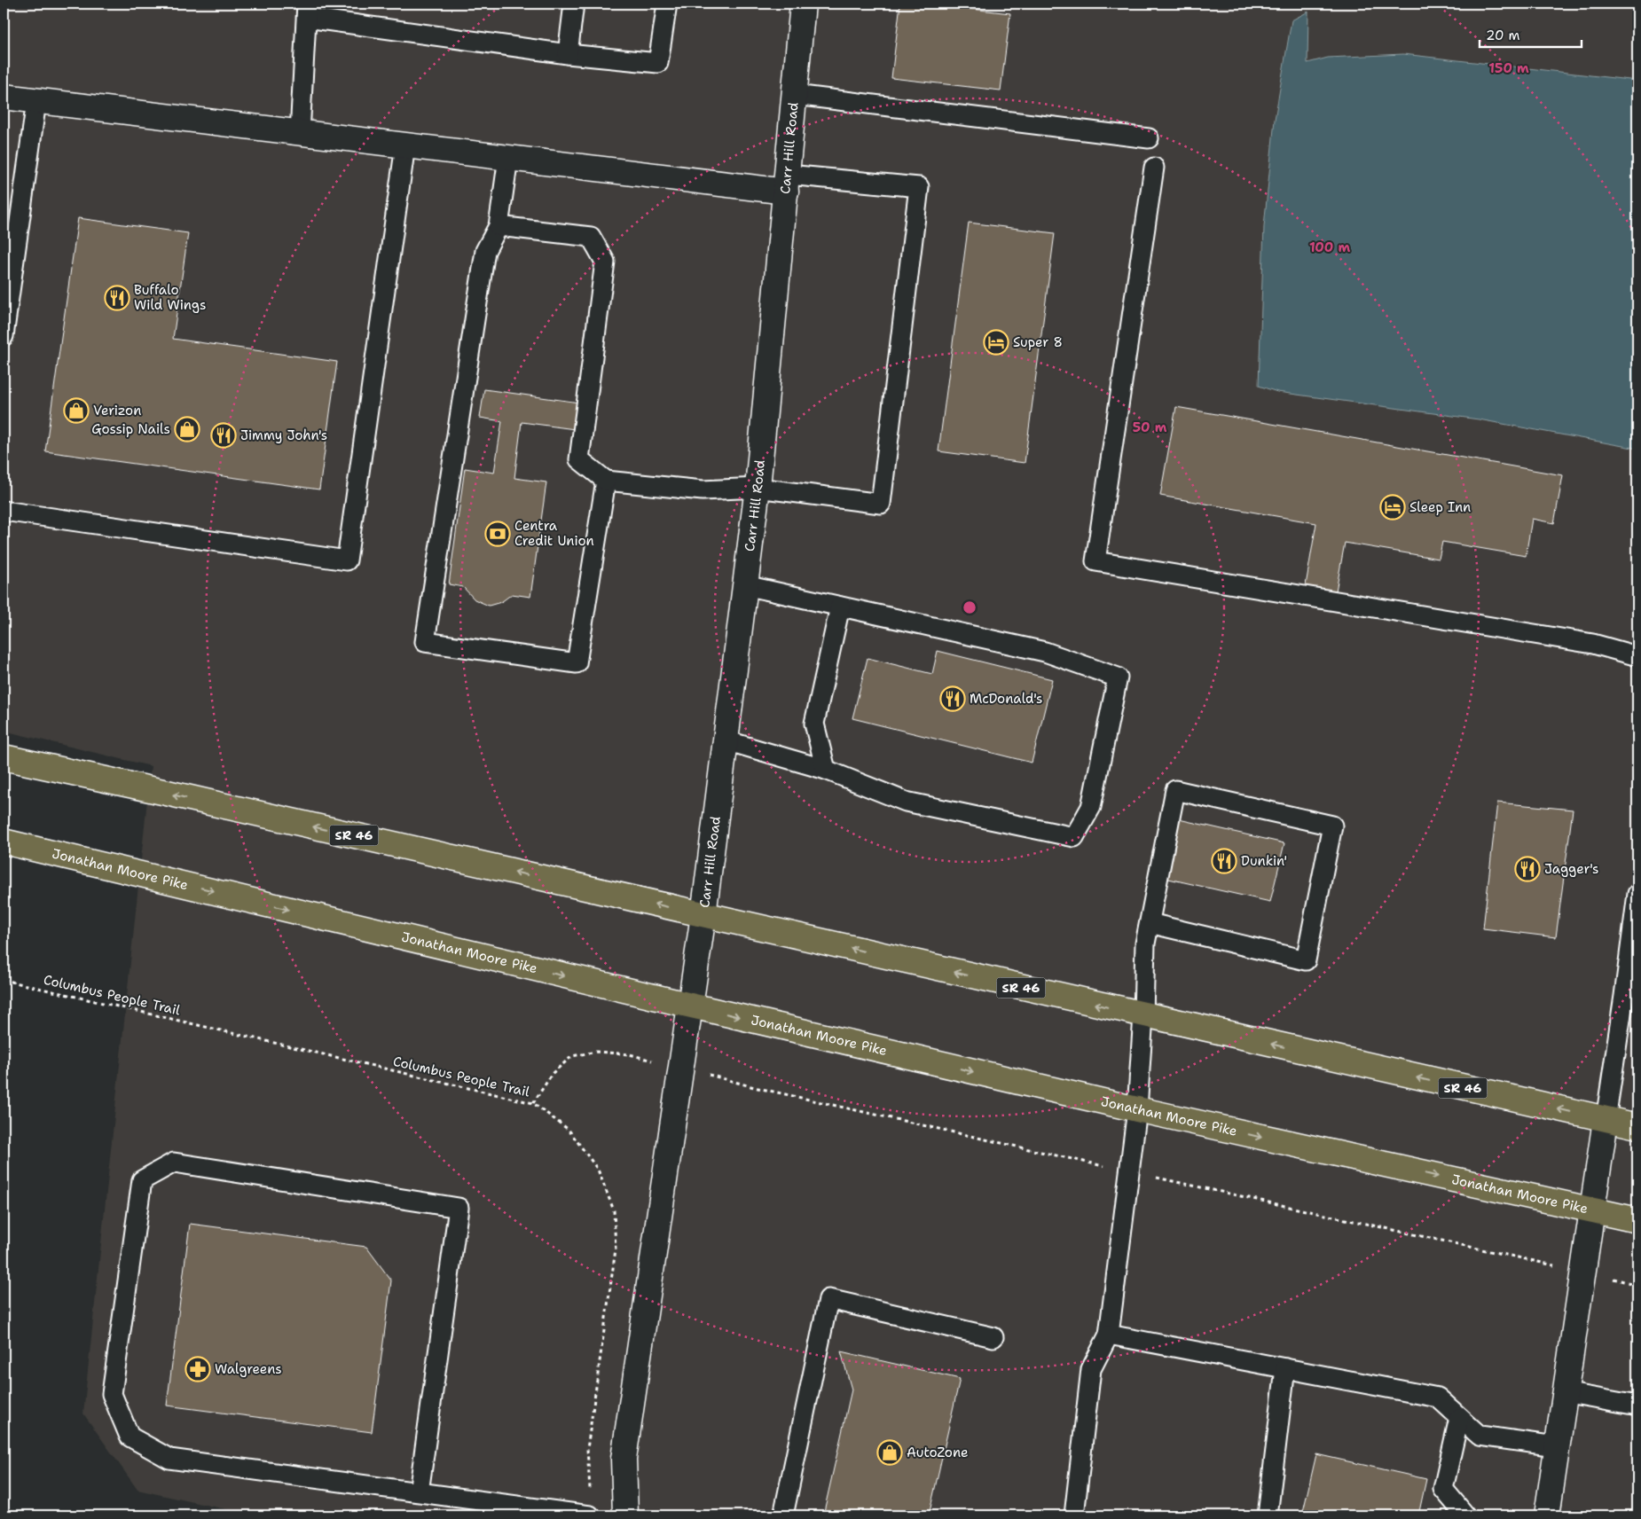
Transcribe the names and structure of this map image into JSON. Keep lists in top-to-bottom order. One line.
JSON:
{"streets":{"highway":["SR 46","Jonathan Moore Pike"],"street":["Carr Hill Road"],"path":["Columbus People Trail"]},"crossings":[["Carr Hill Road","SR 46"],["Carr Hill Road","Jonathan Moore Pike"]],"places":{"restaurant":["Buffalo Wild Wings","Jimmy John's","McDonald's","Dunkin'","Jagger's"],"hotel":["Super 8","Sleep Inn"],"shop":["Verizon","Gossip Nails","AutoZone"],"bank":["Centra Credit Union"],"pharmacy":["Walgreens"]},"scale_bar":"20 m","rings":["150 m","100 m","50 m"]}
